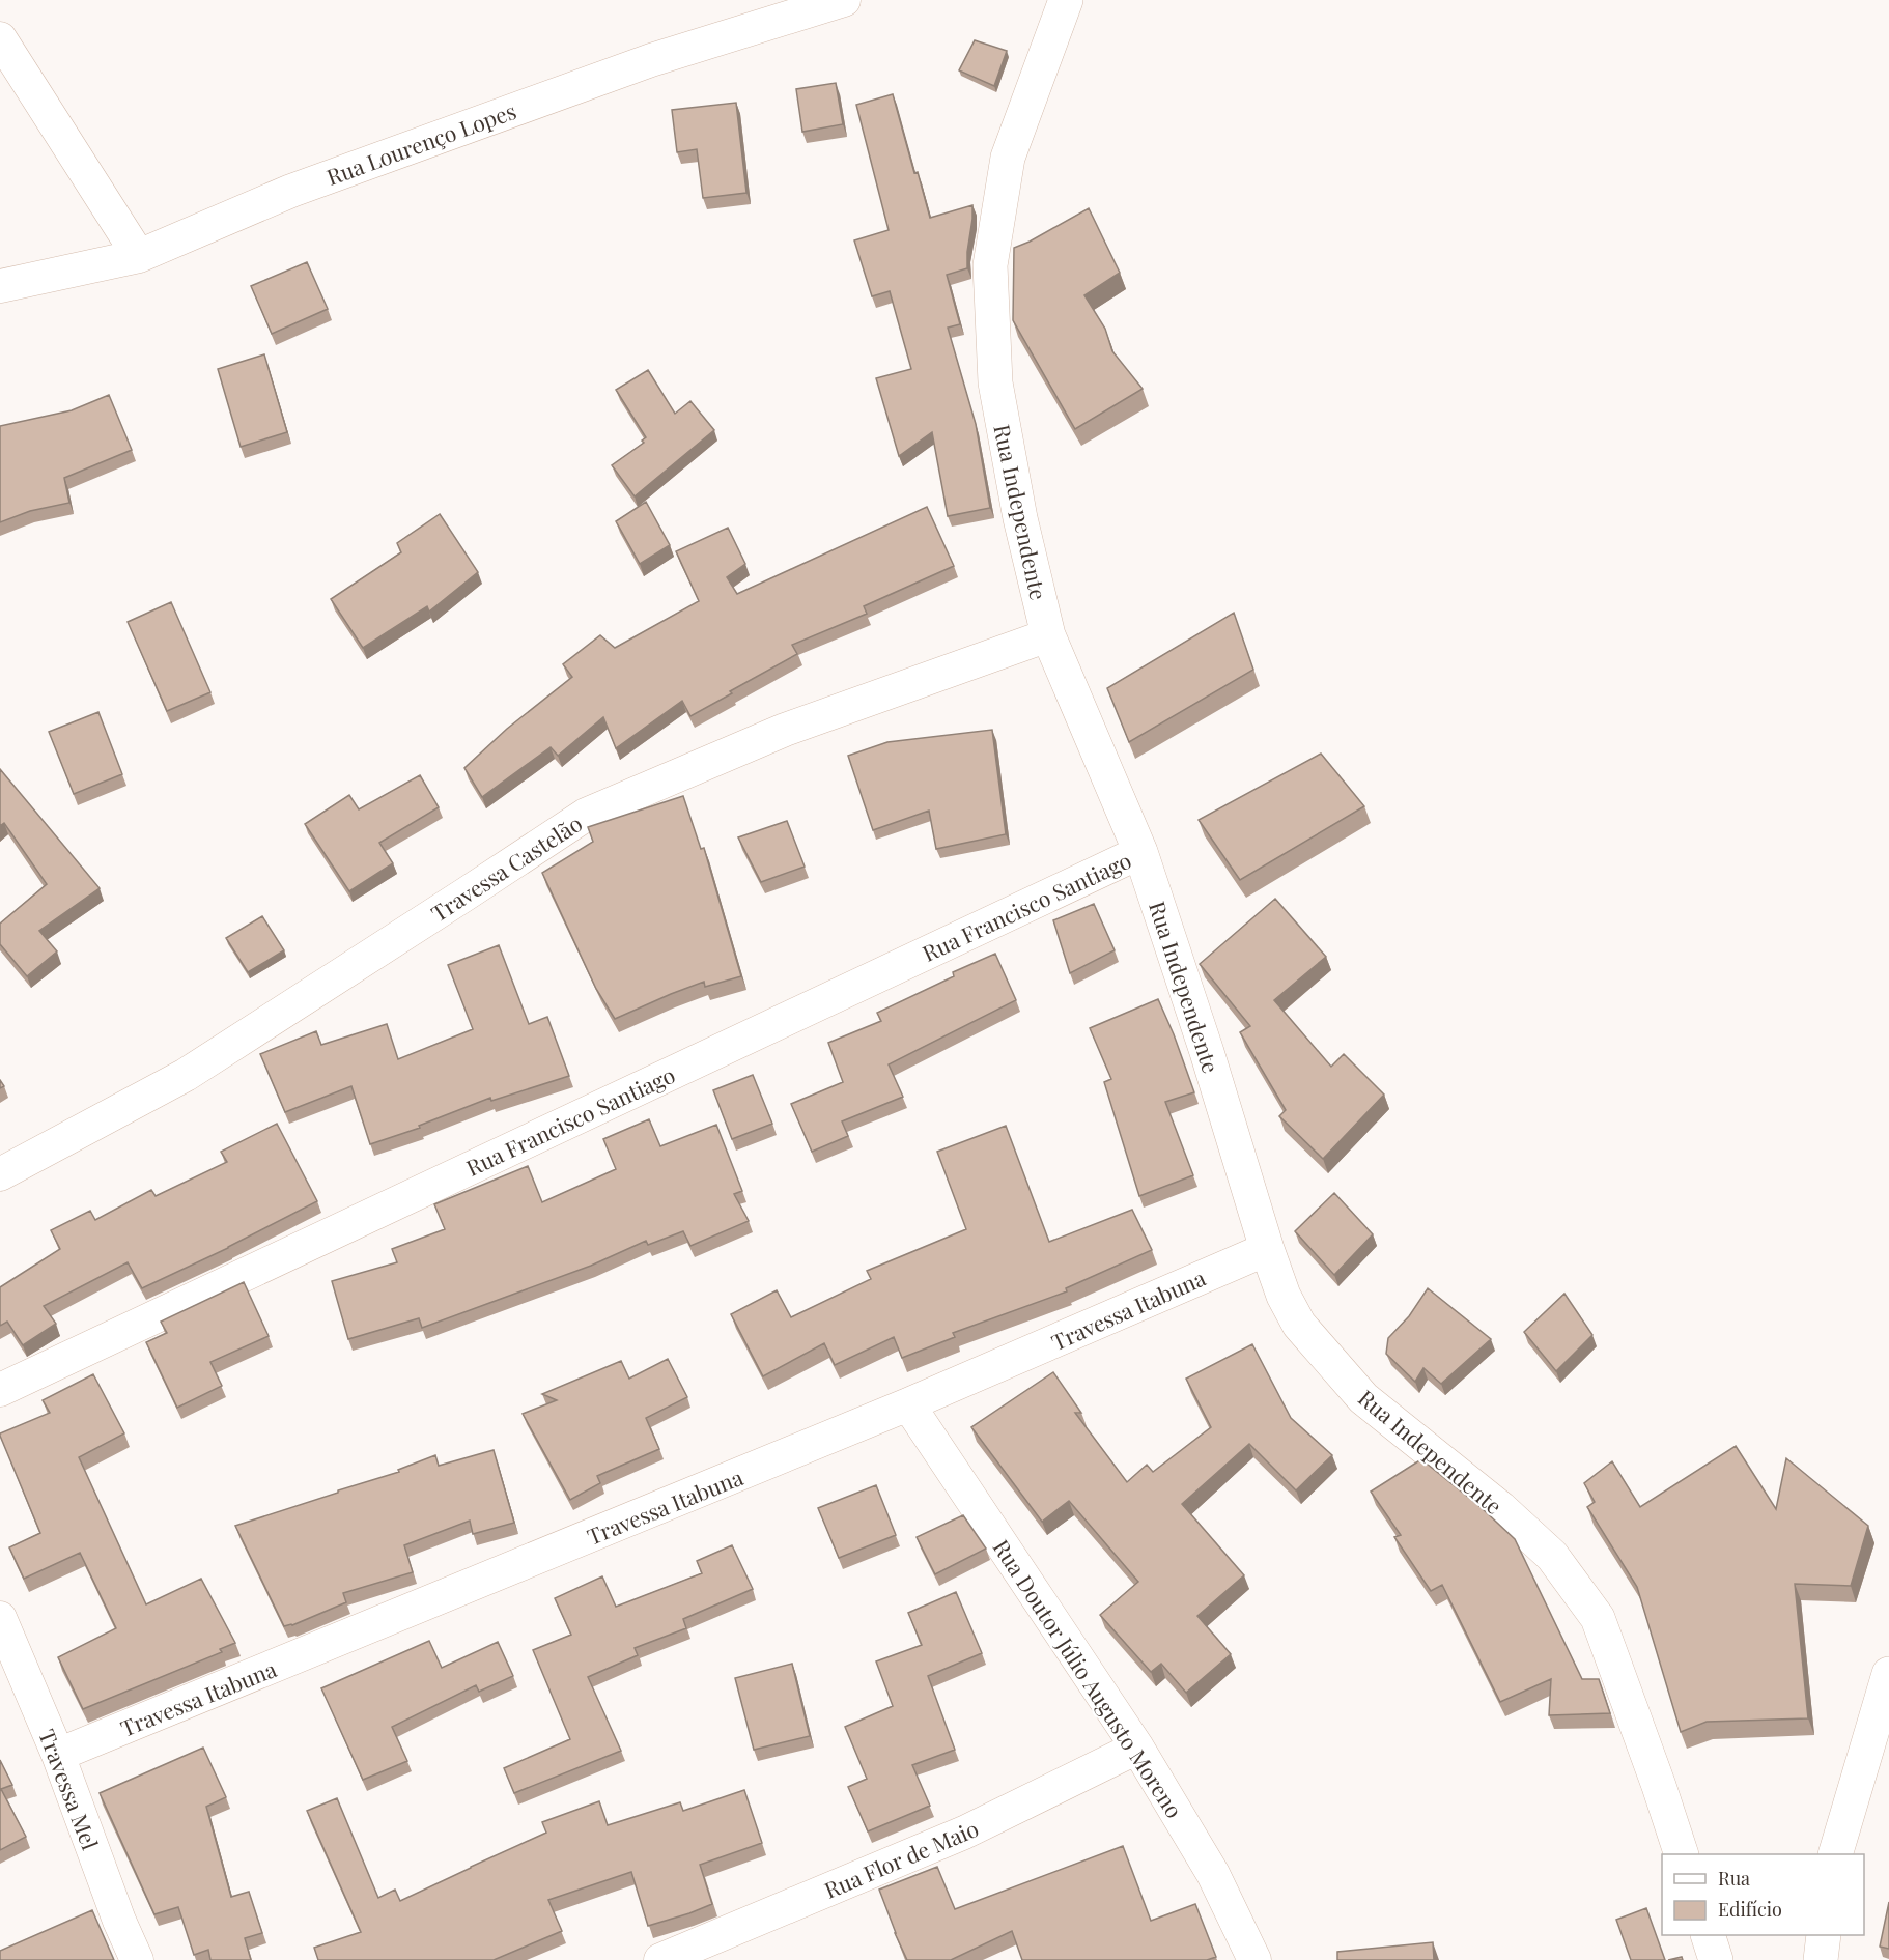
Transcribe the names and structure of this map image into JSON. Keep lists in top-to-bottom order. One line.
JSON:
{"streets":{"street":["Rua Lourenço Lopes","Rua Independente","Travessa Castelão","Rua Francisco Santiago","Travessa Itabuna","Rua Doutor Júlio Augusto Moreno","Travessa Mel","Rua Flor de Maio"]},"crossings":[["Rua Independente","Travessa Castelão"],["Rua Independente","Rua Francisco Santiago"],["Rua Independente","Travessa Itabuna"],["Travessa Itabuna","Rua Doutor Júlio Augusto Moreno"],["Travessa Itabuna","Travessa Mel"],["Rua Doutor Júlio Augusto Moreno","Rua Flor de Maio"]],"legend":["Rua","Edifício"]}
